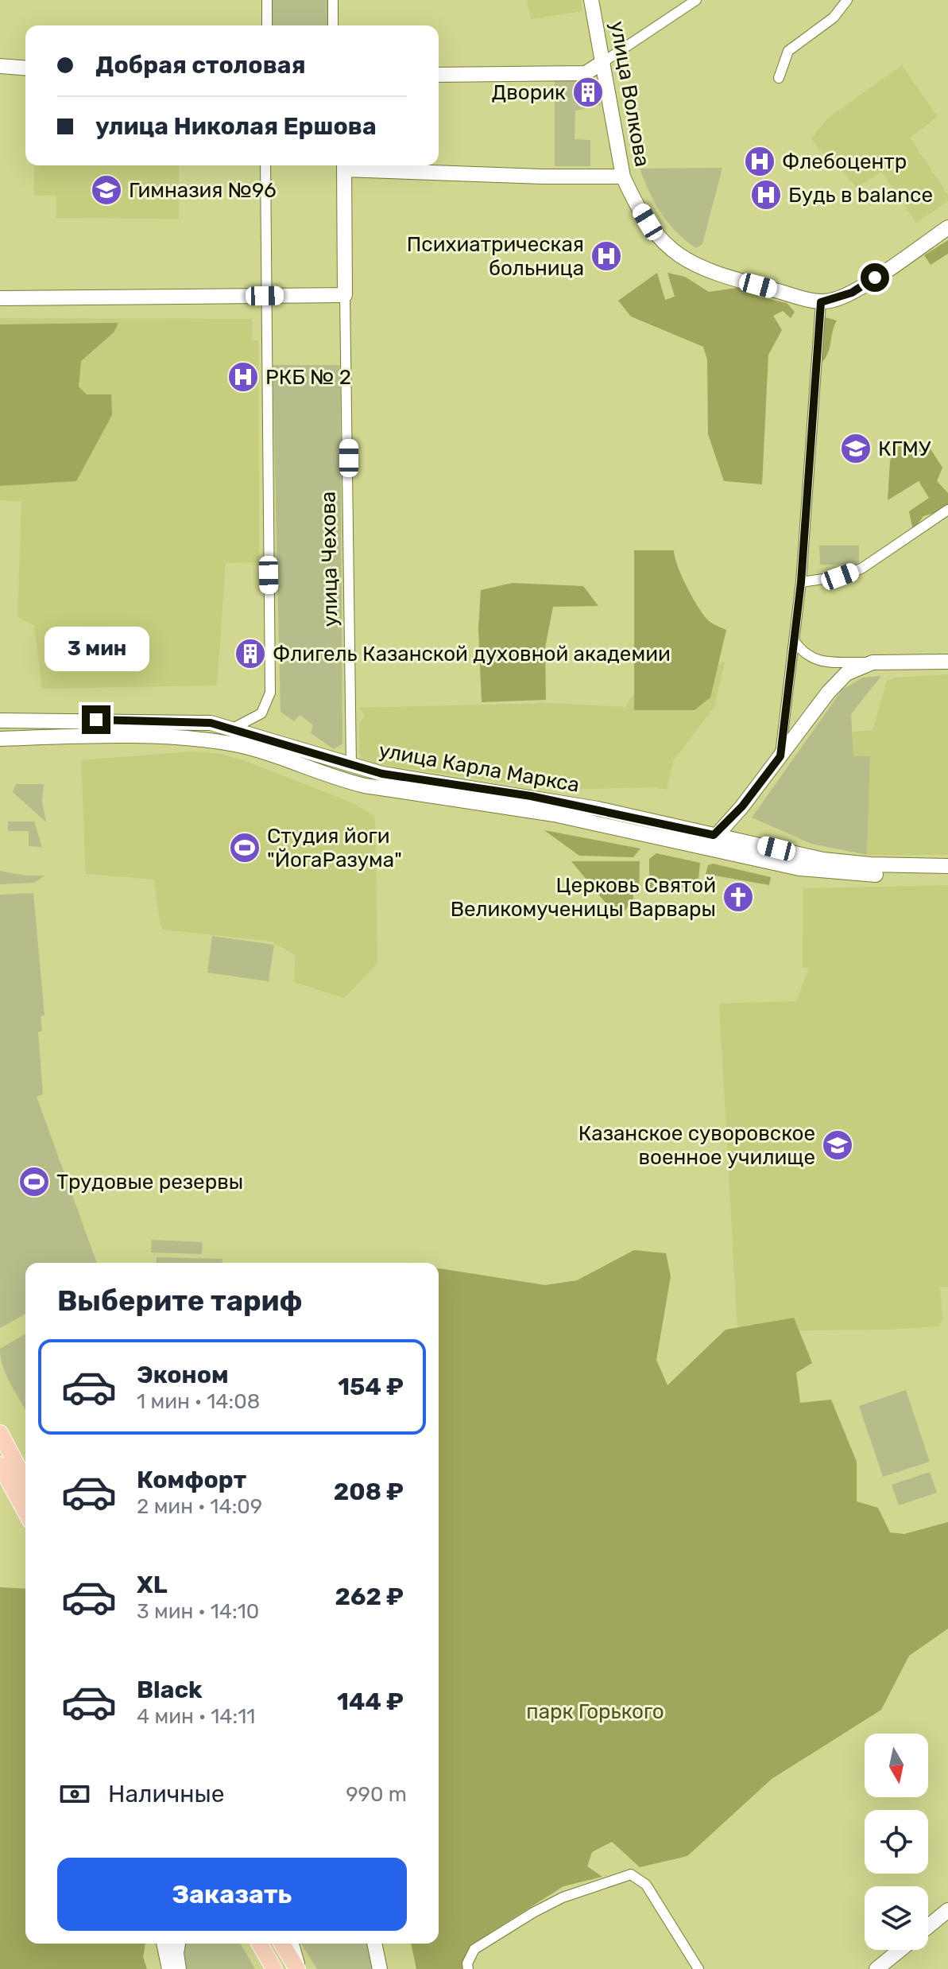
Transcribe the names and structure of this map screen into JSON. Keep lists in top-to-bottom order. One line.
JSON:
{"streets":{"main road":["улица Волкова","улица Чехова","улица Карла Маркса"]},"crossings":[["улица Чехова","улица Карла Маркса"]],"parks":["парк Горького"],"places":{"building":["Дворик","Флигель Казанской духовной академии"],"hospital":["Флебоцентр","Будь в balance","Психиатрическая больница","РКБ № 2"],"school or university":["Гимназия №96","КГМУ","Казанское суворовское военное училище"],"sports":["Студия йоги \"ЙогаРазума\"","Трудовые резервы"],"church":["Церковь Святой Великомученицы Варвары"]},"north":"bottom","page":{"banner":["Добрая столовая","улица Николая Ершова"],"bubble":"3 мин","heading":"Выберите тариф","list":[{"name":"Эконом","note":"1 мин · 14:08","value":"154 ₽"},{"name":"Комфорт","note":"2 мин · 14:09","value":"208 ₽"},{"name":"XL","note":"3 мин · 14:10","value":"262 ₽"},{"name":"Black","note":"4 мин · 14:11","value":"144 ₽"}],"pay":["Наличные","990 m"],"buttons":"Заказать"}}
